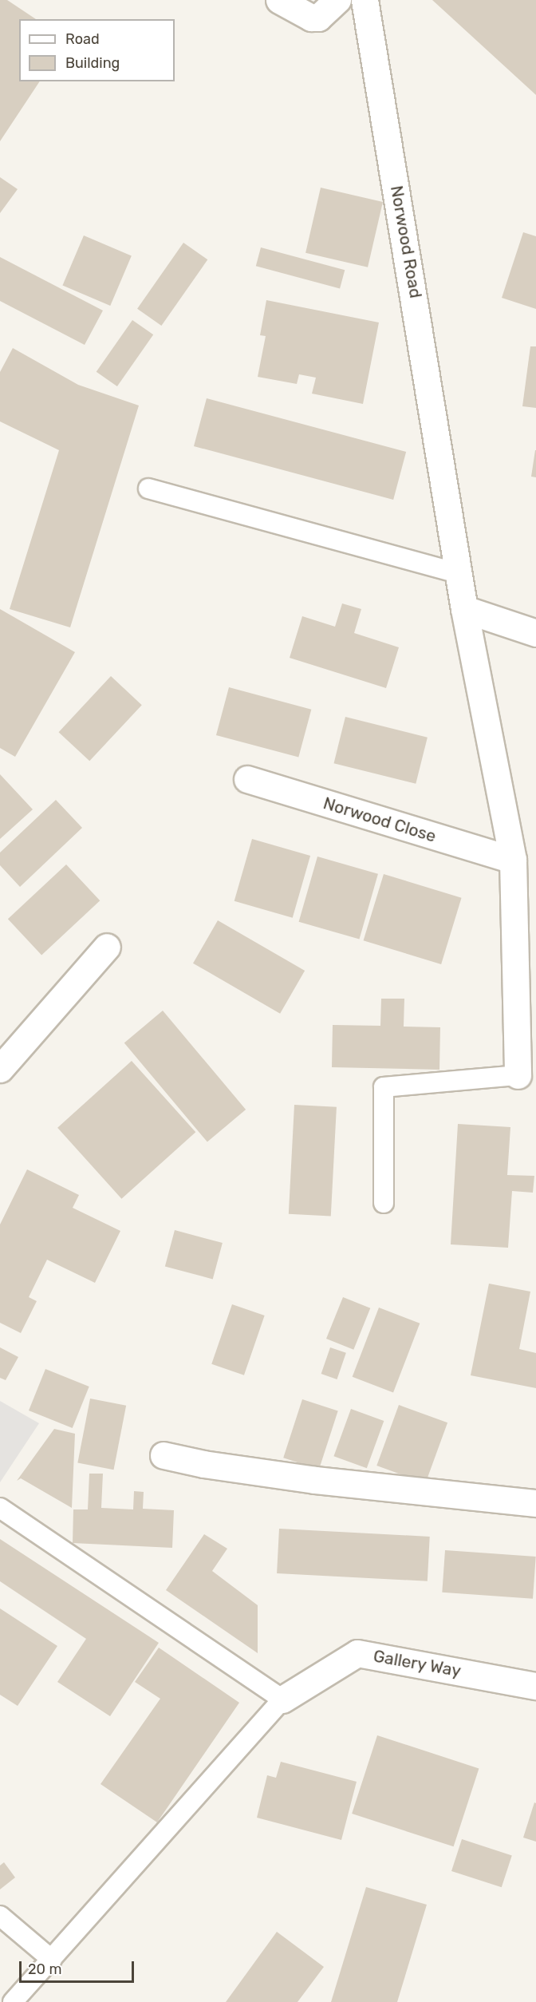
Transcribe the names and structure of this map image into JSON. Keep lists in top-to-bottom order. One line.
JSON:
{"streets":{"street":["Norwood Road","Norwood Close","Gallery Way"]},"crossings":[["Norwood Road","Norwood Close"]],"legend":["Road","Building"],"scale_bar":"20 m"}
